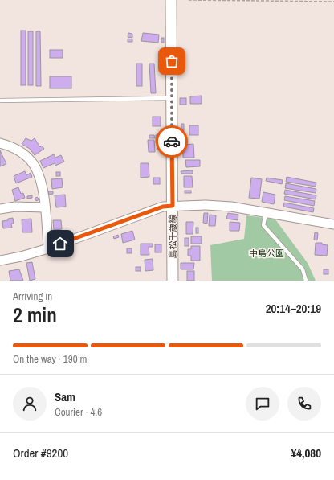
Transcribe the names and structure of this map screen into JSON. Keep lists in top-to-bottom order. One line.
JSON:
{"streets":{"main road":["島松千歳線"]},"parks":["中島公園"],"page":{"heading":["2 min","Arriving in","20:14–20:19"],"panel":["Sam","Courier · 4.6","Order #9200","¥4,080"],"bar":"On the way · 190 m"}}
